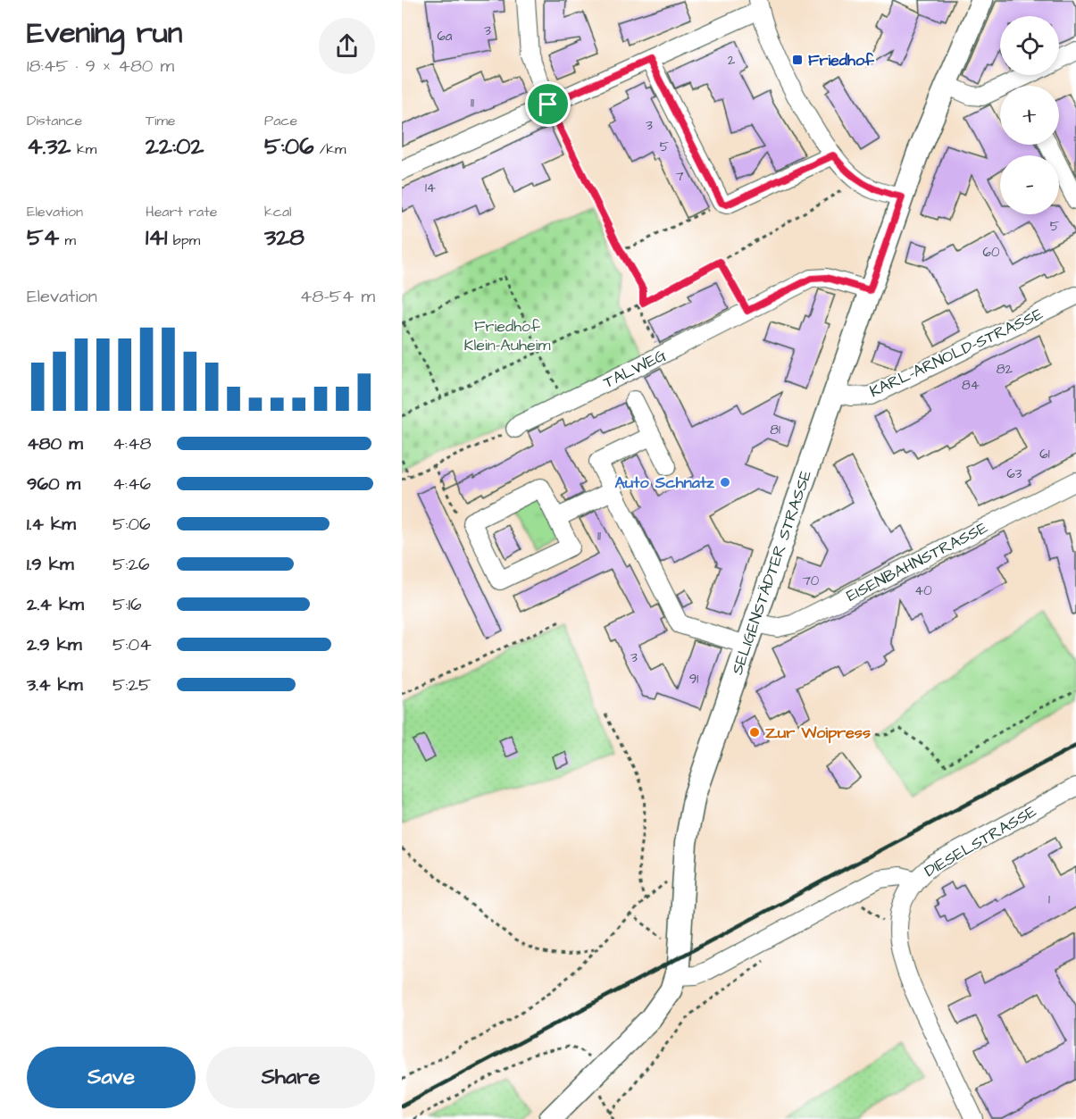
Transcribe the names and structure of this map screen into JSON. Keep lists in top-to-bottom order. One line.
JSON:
{"streets":{"main road":["SELIGENSTÄDTER STRASSE"],"street":["KARL-ARNOLD-STRASSE","TALWEG","EISENBAHNSTRASSE","DIESELSTRASSE"]},"crossings":[["KARL-ARNOLD-STRASSE","SELIGENSTÄDTER STRASSE"],["TALWEG","SELIGENSTÄDTER STRASSE"],["EISENBAHNSTRASSE","SELIGENSTÄDTER STRASSE"]],"parks":["Friedhof Klein-Auheim"],"places":{"transit":["Friedhof"],"other":["Auto Schnatz","Zur Woipress"]},"house_numbers":["3","6a","2","11","3","5","7","14","5","60","82","84","81","61","63","11","70","40","3","91","1"],"page":{"heading":["Evening run","18:45 · 9 × 480 m"],"map_buttons":["+","−"],"stats":[["Distance","4.32 km"],["Time","22:02"],["Pace","5:06 /km"],["Elevation","54 m"],["Heart rate","141 bpm"],["kcal","328"]],"chart":["Elevation","48–54 m"],"list":[{"name":"480 m","note":"4:48"},{"name":"960 m","note":"4:46"},{"name":"1.4 km","note":"5:06"},{"name":"1.9 km","note":"5:26"},{"name":"2.4 km","note":"5:16"},{"name":"2.9 km","note":"5:04"},{"name":"3.4 km","note":"5:25"}],"buttons":["Save","Share"]}}
